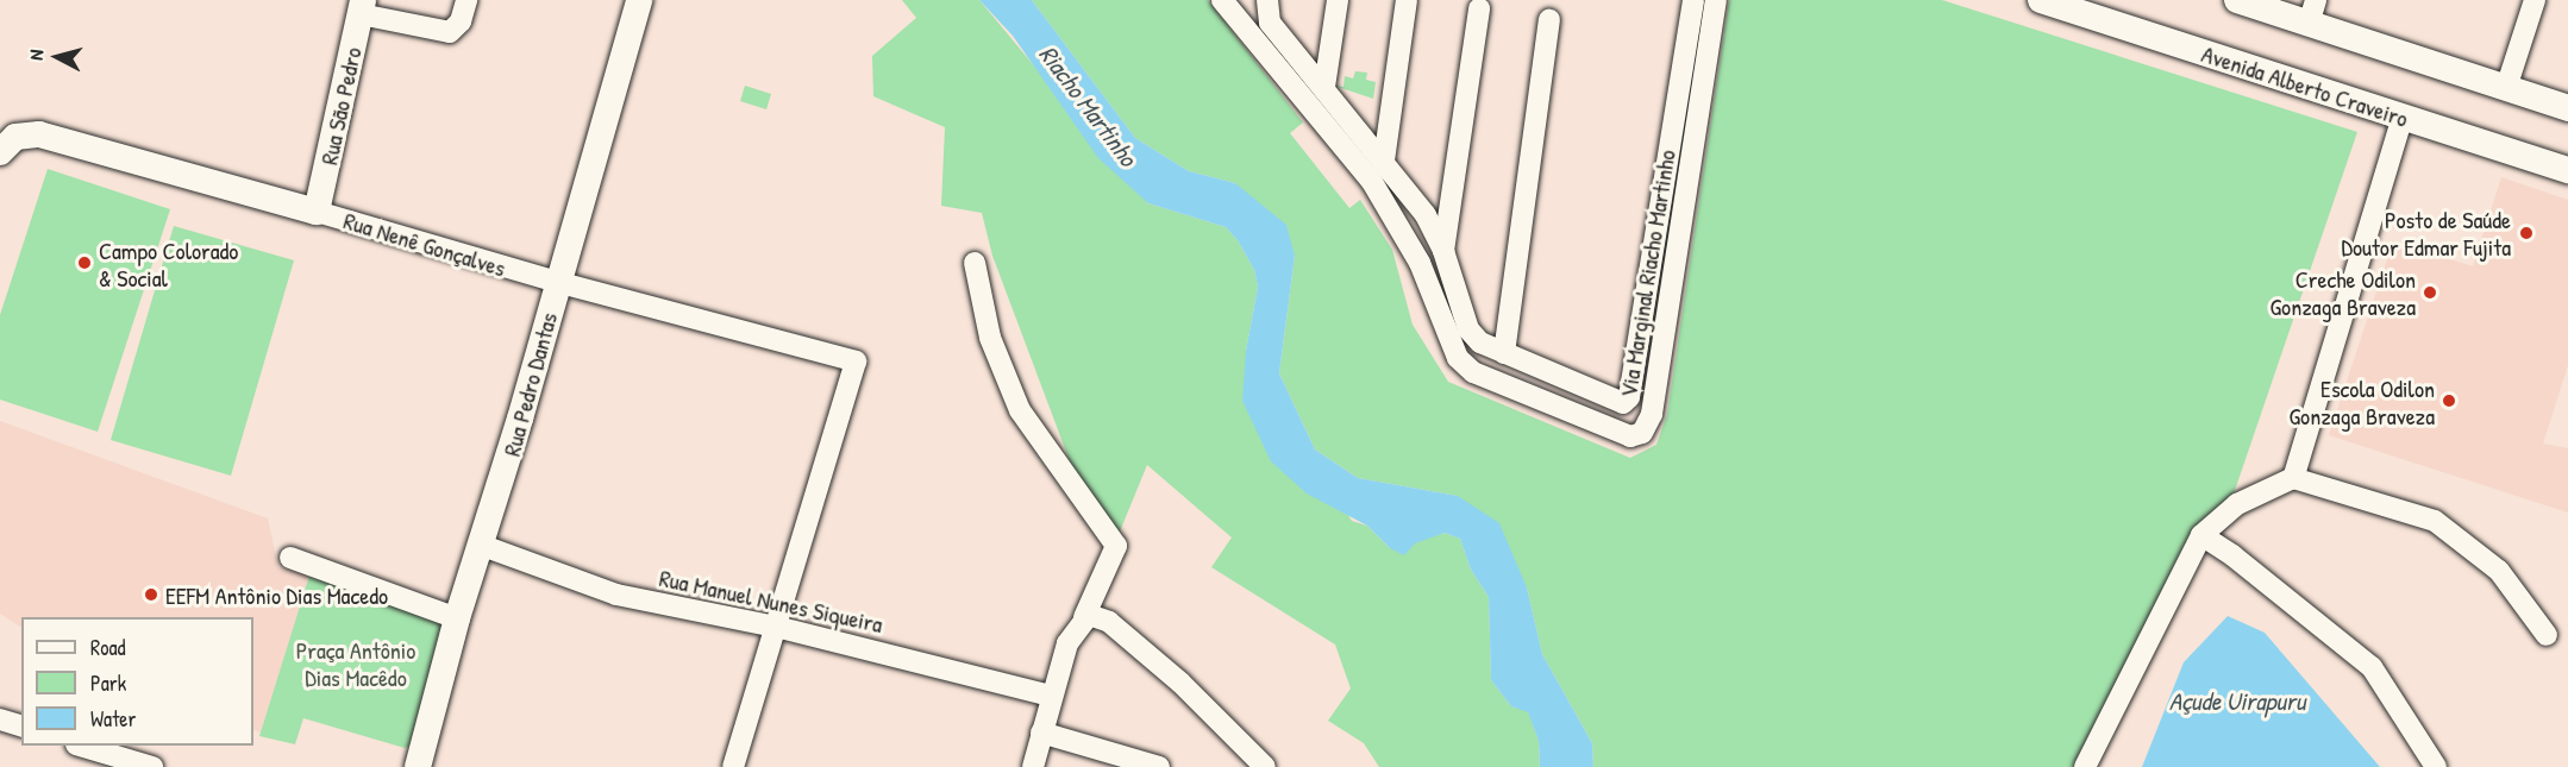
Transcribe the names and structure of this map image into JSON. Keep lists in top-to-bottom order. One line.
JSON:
{"streets":{"main road":["Avenida Alberto Craveiro","Rua São Pedro","Rua Nenê Gonçalves","Rua Pedro Dantas"],"street":["Via Marginal Riacho Martinho","Rua Manuel Nunes Siqueira"]},"crossings":[["Rua São Pedro","Rua Nenê Gonçalves"],["Rua Nenê Gonçalves","Rua Pedro Dantas"],["Rua Nenê Gonçalves","Rua Manuel Nunes Siqueira"],["Rua Pedro Dantas","Rua Manuel Nunes Siqueira"]],"water":["Riacho Martinho","Açude Uirapuru"],"parks":["Praça Antônio Dias Macêdo"],"places":["Posto de Saúde Doutor Edmar Fujita","Campo Colorado & Social","Creche Odilon Gonzaga Braveza","Escola Odilon Gonzaga Braveza","EEFM Antônio Dias Macedo"],"legend":["Road","Park","Water"],"north":"left"}
